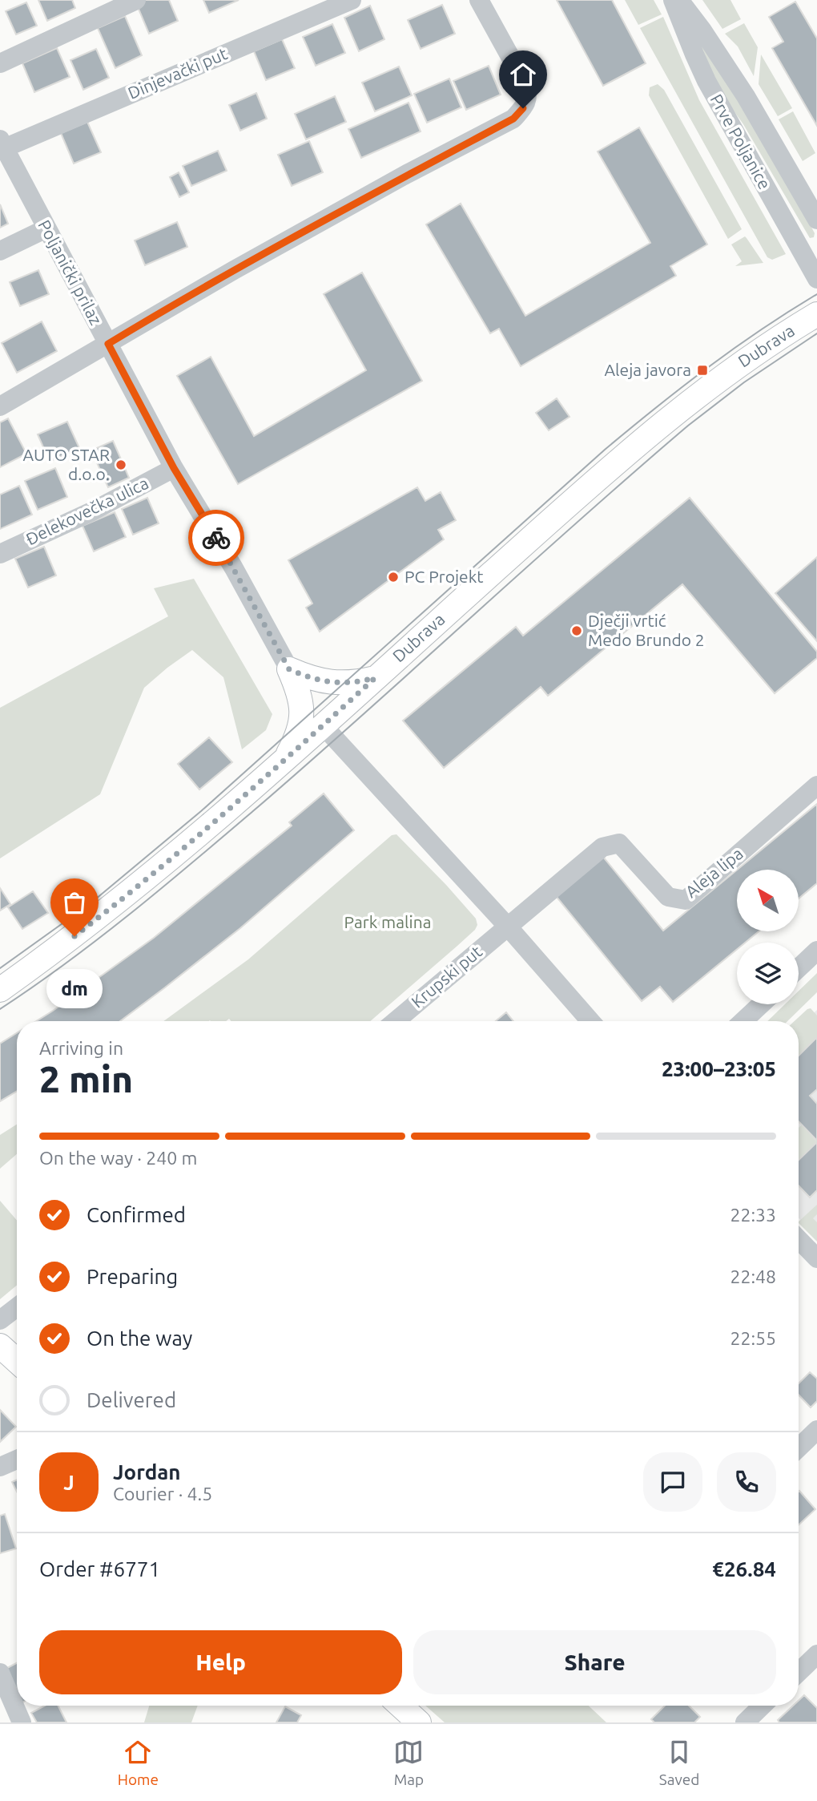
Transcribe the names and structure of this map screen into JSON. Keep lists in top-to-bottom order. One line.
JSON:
{"streets":{"main road":["Dubrava"],"street":["Dinjevački put","Prve Poljanice","Poljanički prilaz","Đelekovečka ulica","Aleja lipa","Krupski put"]},"crossings":[["Dinjevački put","Poljanički prilaz"],["Poljanički prilaz","Đelekovečka ulica"],["Aleja lipa","Krupski put"]],"parks":["Park malina"],"places":{"transit":["Aleja javora"],"other":["AUTO STAR d.o.o.","PC Projekt","Dječji vrtić Medo Brundo 2","dm"]},"north":"top left","page":{"bubble":"dm","heading":["2 min","Arriving in","23:00–23:05"],"panel":["Jordan","Courier · 4.5","Order #6771","€26.84"],"bar":"On the way · 240 m","list":[["Confirmed","22:33"],["Preparing","22:48"],["On the way","22:55"],"Delivered"],"round":"J","buttons":["Help","Share"],"tabs":["Home","Map","Saved"]}}
